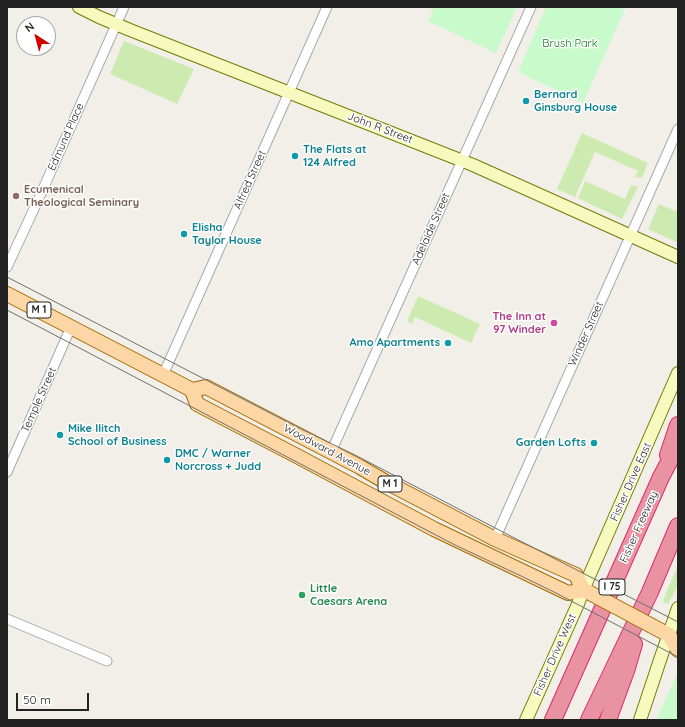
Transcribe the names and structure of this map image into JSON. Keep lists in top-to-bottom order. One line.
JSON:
{"streets":{"highway":["Fisher Freeway","I 75"],"main road":["M 1","Woodward Avenue"],"street":["John R Street","Edmund Place","Alfred Street","Adelaide Street","Winder Street","Temple Street","Fisher Drive East","Fisher Drive West"]},"crossings":[["John R Street","Edmund Place"],["John R Street","Alfred Street"],["John R Street","Adelaide Street"],["John R Street","Winder Street"],["Alfred Street","Woodward Avenue"],["Adelaide Street","Woodward Avenue"],["Winder Street","Woodward Avenue"],["Temple Street","Woodward Avenue"],["Woodward Avenue","Fisher Drive East"],["Woodward Avenue","Fisher Drive West"],["Fisher Drive East","Fisher Drive West"],["Fisher Freeway","I 75"]],"parks":["Brush Park"],"places":["Bernard Ginsburg House","The Flats at 124 Alfred","Ecumenical Theological Seminary","Elisha Taylor House","The Inn at 97 Winder","Amo Apartments","Mike Ilitch School of Business","Garden Lofts","DMC / Warner Norcross + Judd","Little Caesars Arena"],"scale_bar":"50 m","north":"top left"}
